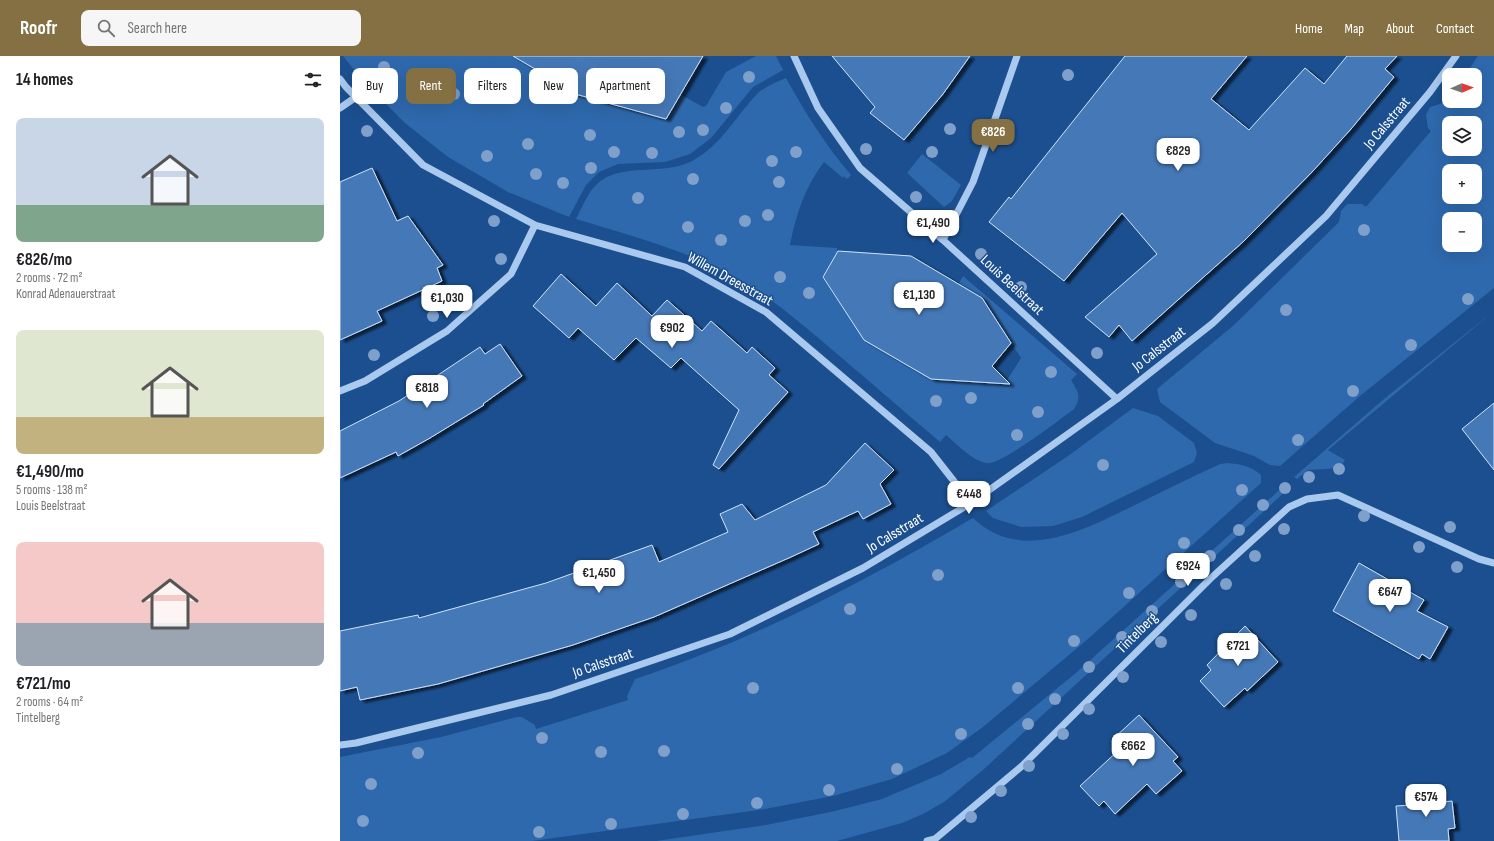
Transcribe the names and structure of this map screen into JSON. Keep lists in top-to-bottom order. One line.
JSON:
{"streets":{"street":["Jo Calsstraat","Willem Dreesstraat","Louis Beelstraat","Tintelberg"]},"crossings":[["Jo Calsstraat","Willem Dreesstraat"],["Jo Calsstraat","Louis Beelstraat"]],"north":"right","page":{"header":"Roofr","search":"Search here","nav":["Home","Map","About","Contact"],"heading":"14 homes","map_buttons":["+","−"],"chip":["Buy","Rent","Filters","New","Apartment"],"list":[{"name":"€826/mo","note":"2 rooms · 72 m² · Konrad Adenauerstraat"},{"name":"€1,490/mo","note":"5 rooms · 138 m² · Louis Beelstraat"},{"name":"€721/mo","note":"2 rooms · 64 m² · Tintelberg"}],"price":["€826","€829","€1,490","€1,130","€1,030","€902","€818","€448","€924","€1,450","€647","€721","€662","€574"]}}
